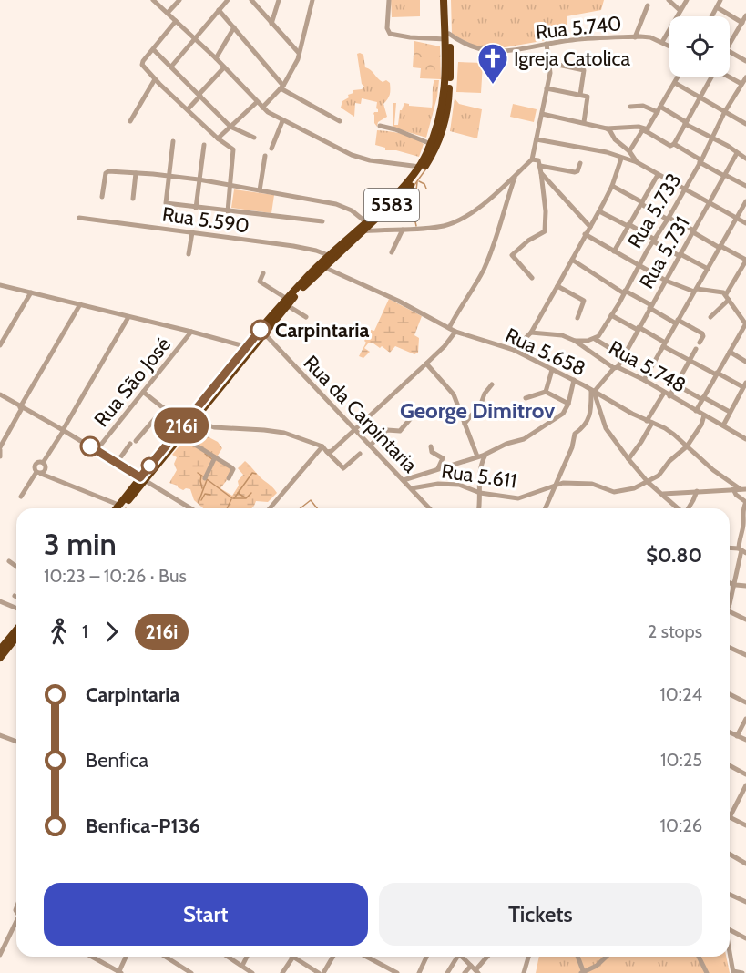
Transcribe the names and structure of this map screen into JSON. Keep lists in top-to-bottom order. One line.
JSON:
{"streets":{"highway":["5583"],"street":["Rua 5.740","Rua 5.733","Rua 5.590","Rua 5.731","Rua 5.658","Rua 5.748","Rua São José","Rua da Carpintaria","Rua 5.611"]},"crossings":[["Rua 5.740","5583"],["5583","Rua 5.590"],["5583","Rua 5.658"],["5583","Rua da Carpintaria"],["Rua 5.731","Rua 5.658"],["Rua 5.731","Rua 5.748"],["Rua 5.658","Rua 5.611"],["Rua 5.748","Rua 5.611"],["Rua da Carpintaria","Rua 5.611"]],"districts":["George Dimitrov"],"places":{"church":["Igreja Catolica"],"other":["Carpintaria"]},"lines":["bus line 216i"],"page":{"on_map":"216i","heading":["3 min","10:23 – 10:26 · Bus","$0.80"],"legs":["1","216i","2 stops"],"list":[{"name":"Carpintaria","value":"10:24"},{"name":"Benfica","value":"10:25"},{"name":"Benfica-P136","value":"10:26"}],"buttons":["Start","Tickets"]}}
